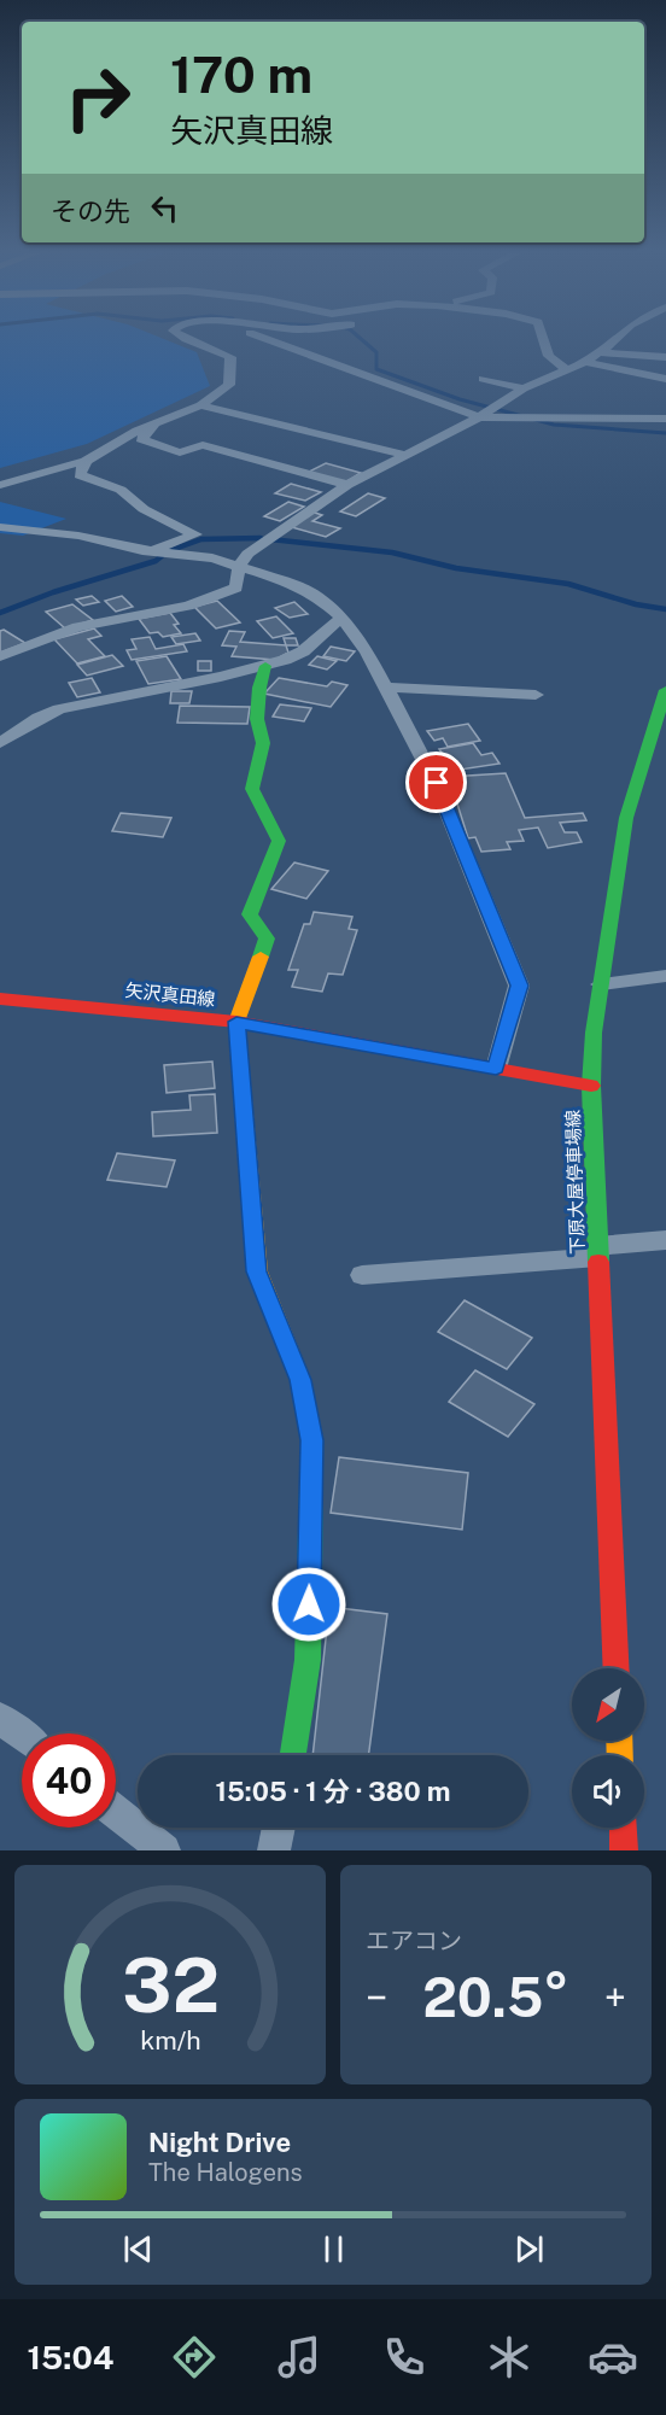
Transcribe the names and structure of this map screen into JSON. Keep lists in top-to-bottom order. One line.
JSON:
{"streets":{"main road":["矢沢真田線","下原大屋停車場線"]},"crossings":[["矢沢真田線","下原大屋停車場線"]],"north":"bottom left","page":{"turn":["170 m","矢沢真田線"],"then":"その先","limit":"40","trip":"15:05 · 1 分 · 380 m","tile":"エアコン","heat":["−","20.5°","+"],"song":["Night Drive","The Halogens"],"tabs":"15:04","gauge":["32","km/h"]}}
